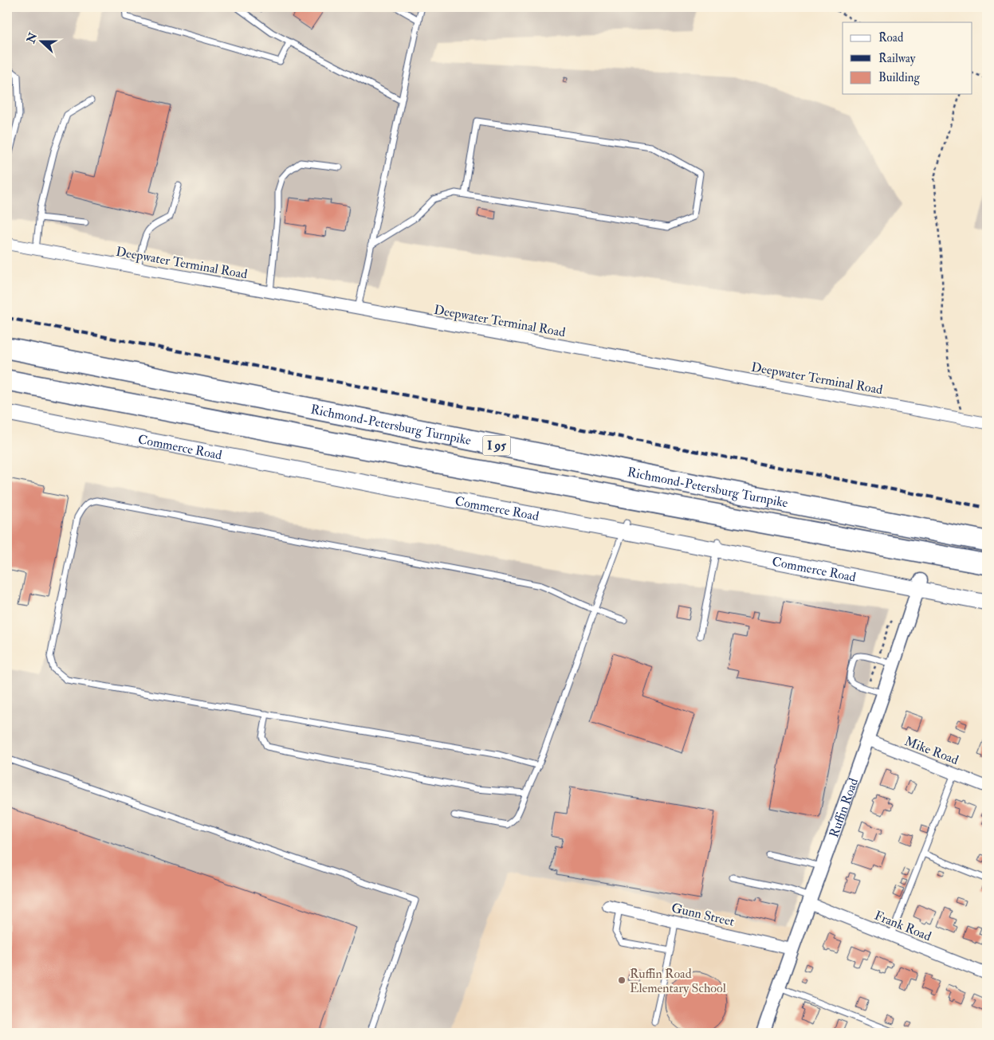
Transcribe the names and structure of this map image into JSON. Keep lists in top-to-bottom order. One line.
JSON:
{"streets":{"highway":["Richmond-Petersburg Turnpike","I 95"],"main road":["Commerce Road"],"street":["Deepwater Terminal Road","Mike Road","Ruffin Road","Gunn Street","Frank Road"]},"crossings":[["Commerce Road","Ruffin Road"],["Mike Road","Ruffin Road"],["Ruffin Road","Gunn Street"],["Ruffin Road","Frank Road"]],"places":["Ruffin Road Elementary School"],"legend":["Road","Railway","Building"],"north":"left"}
